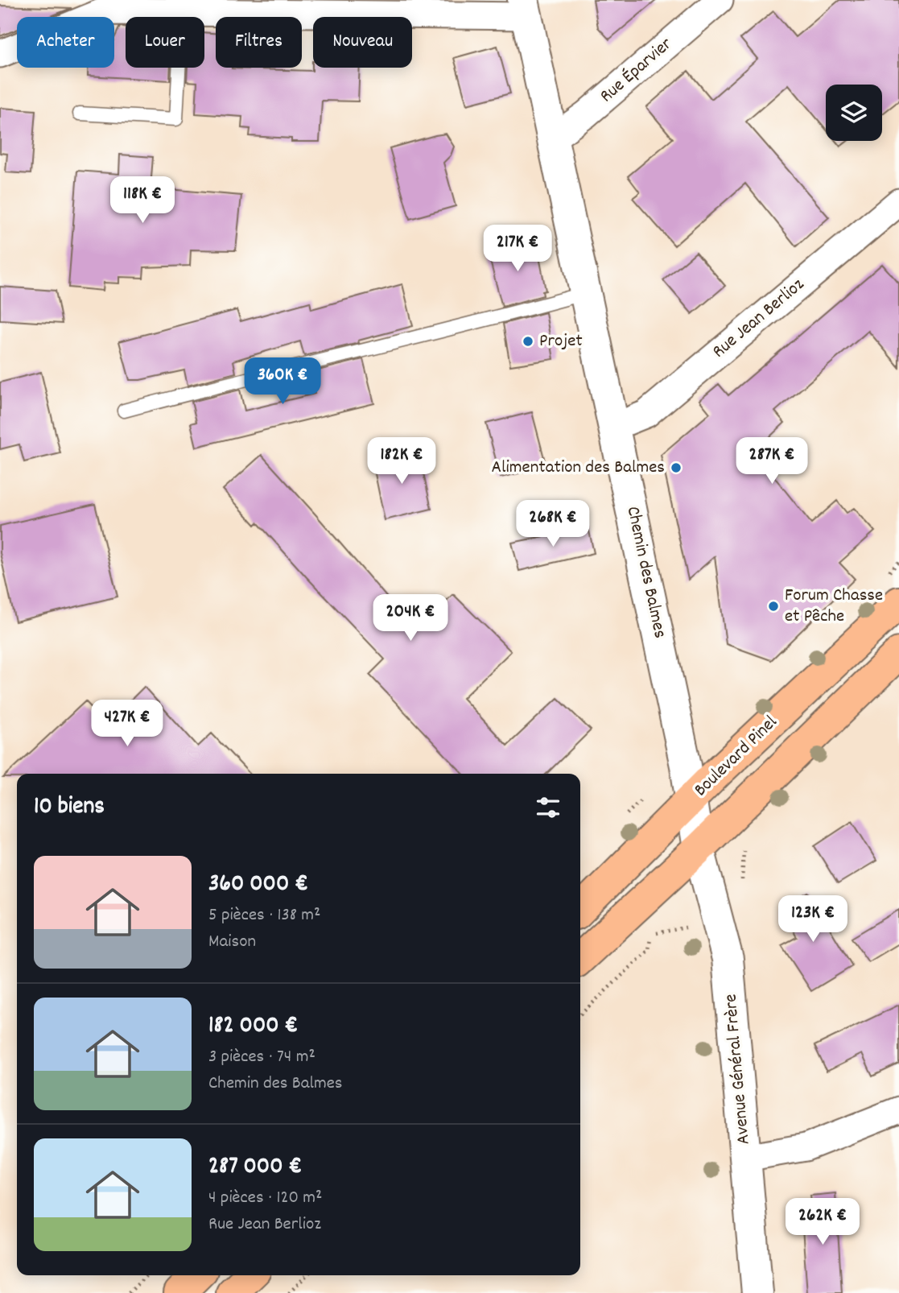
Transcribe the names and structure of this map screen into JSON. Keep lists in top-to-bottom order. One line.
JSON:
{"streets":{"main road":["Boulevard Pinel"],"street":["Rue Éparvier","Rue Jean Berlioz","Chemin des Balmes","Avenue Général Frère"]},"crossings":[["Rue Éparvier","Chemin des Balmes"],["Rue Jean Berlioz","Chemin des Balmes"],["Chemin des Balmes","Boulevard Pinel"],["Chemin des Balmes","Avenue Général Frère"],["Boulevard Pinel","Avenue Général Frère"]],"places":["Projet","Alimentation des Balmes","Forum Chasse et Pêche"],"page":{"chip":["Acheter","Louer","Filtres","Nouveau"],"price":["118K €","217K €","360K €","182K €","287K €","268K €","204K €","427K €","123K €","262K €"],"heading":"10 biens","list":[{"name":"360 000 €","note":"5 pièces · 138 m² · Maison"},{"name":"182 000 €","note":"3 pièces · 74 m² · Chemin des Balmes"},{"name":"287 000 €","note":"4 pièces · 120 m² · Rue Jean Berlioz"}]}}
